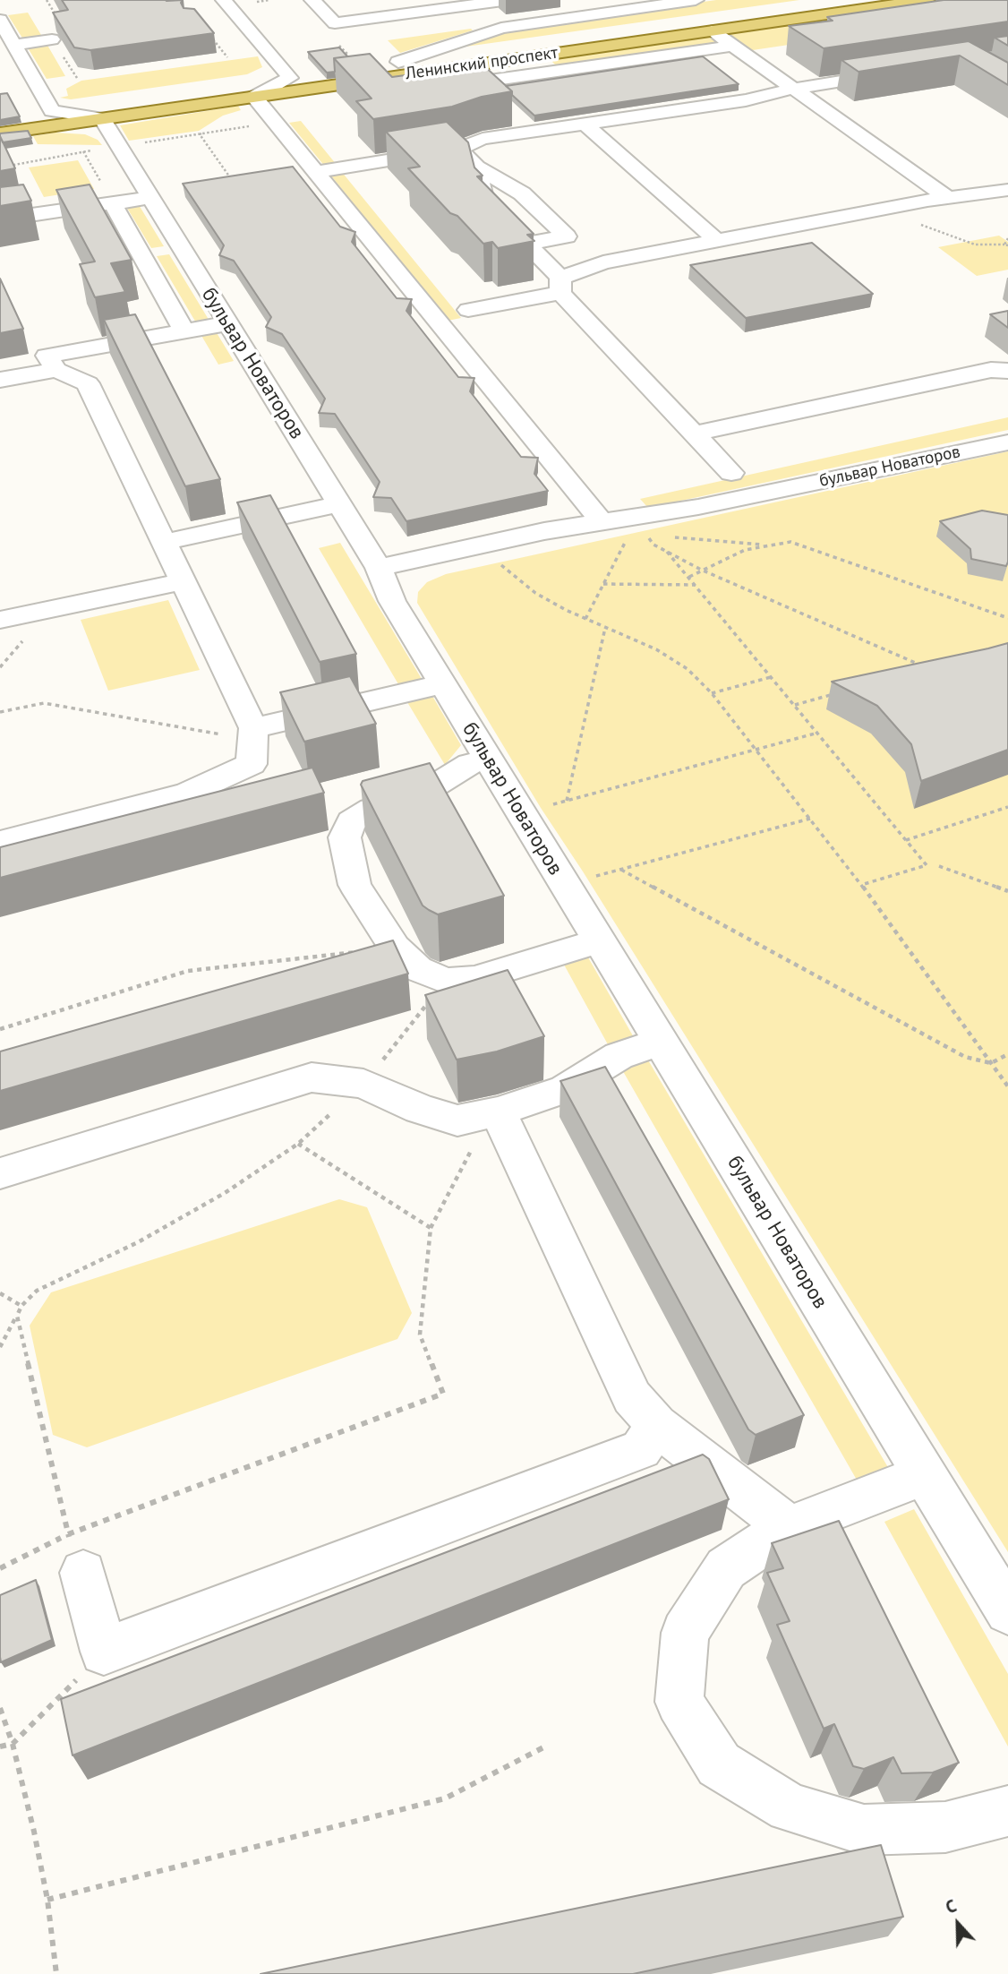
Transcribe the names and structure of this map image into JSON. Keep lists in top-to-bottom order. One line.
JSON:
{"streets":{"main road":["Ленинский проспект"],"street":["бульвар Новаторов"]},"crossings":[["Ленинский проспект","бульвар Новаторов"]],"north":"top"}
